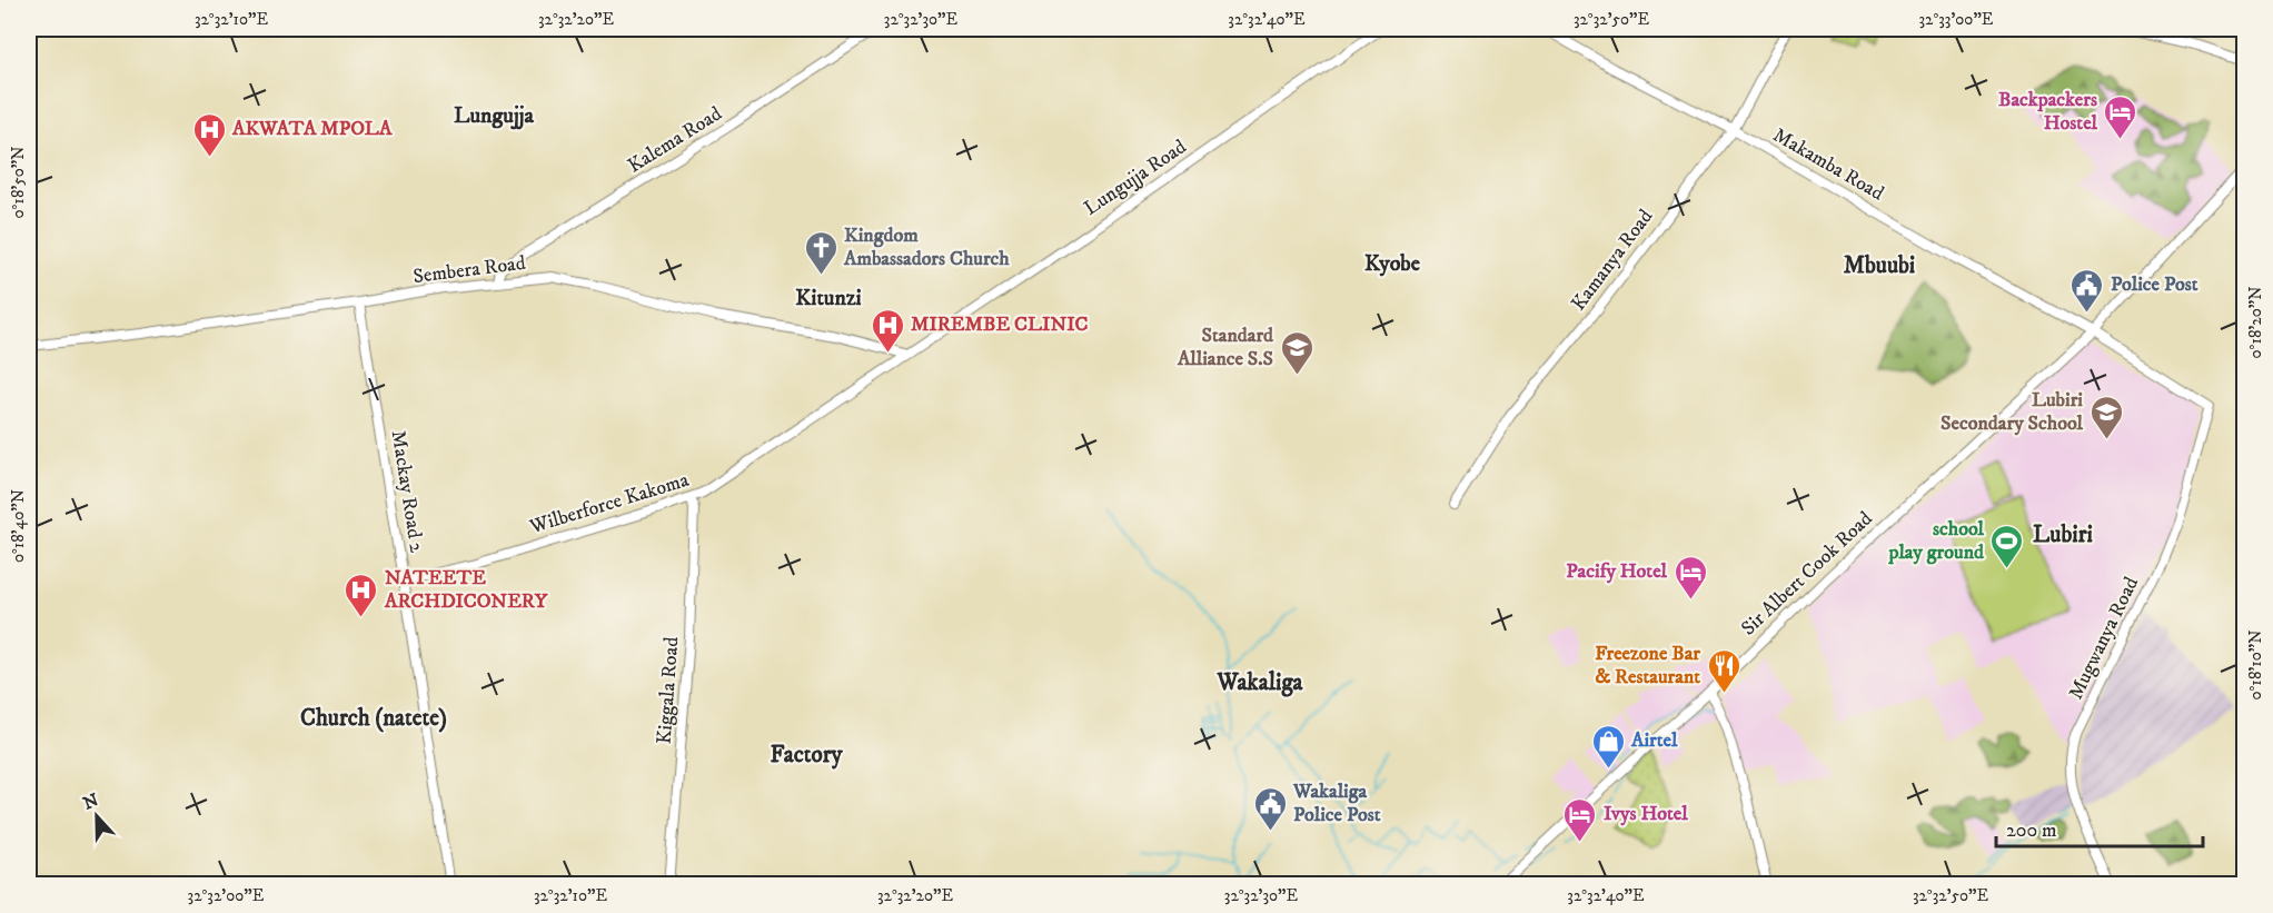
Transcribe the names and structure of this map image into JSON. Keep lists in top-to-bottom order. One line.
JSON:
{"streets":{"main road":["Sir Albert Cook Road"],"street":["Kalema Road","Makamba Road","Lungujja Road","Kamanya Road","Sembera Road","Mackay Road 2","Wilberforce Kakoma","Mugwanya Road","Kiggala Road"]},"crossings":[["Kalema Road","Sembera Road"],["Makamba Road","Kamanya Road"],["Makamba Road","Sir Albert Cook Road"],["Makamba Road","Mugwanya Road"],["Lungujja Road","Sembera Road"],["Lungujja Road","Wilberforce Kakoma"],["Sembera Road","Mackay Road 2"],["Sembera Road","Wilberforce Kakoma"],["Mackay Road 2","Wilberforce Kakoma"],["Wilberforce Kakoma","Kiggala Road"]],"districts":["Lungujja","Kyobe","Mbuubi","Kitunzi","Lubiri","Wakaliga","Church (natete)","Factory"],"places":{"hotel":["Backpackers Hostel","Pacify Hotel","Ivys Hotel"],"hospital":["AKWATA MPOLA","MIREMBE CLINIC","NATEETE ARCHDICONERY"],"church":["Kingdom Ambassadors Church"],"public building":["Police Post","Wakaliga Police Post"],"school or university":["Standard Alliance S.S","Lubiri Secondary School"],"sports":["school play ground"],"restaurant":["Freezone Bar & Restaurant"],"shop":["Airtel"]},"scale_bar":"200 m","north":"top","coordinates":["32°32'10\"E","32°32'20\"E","32°32'30\"E","32°32'40\"E","32°32'50\"E","32°33'00\"E","0°18'50\"N","0°18'20\"N","0°18'40\"N","0°18'10\"N","32°32'00\"E"]}
